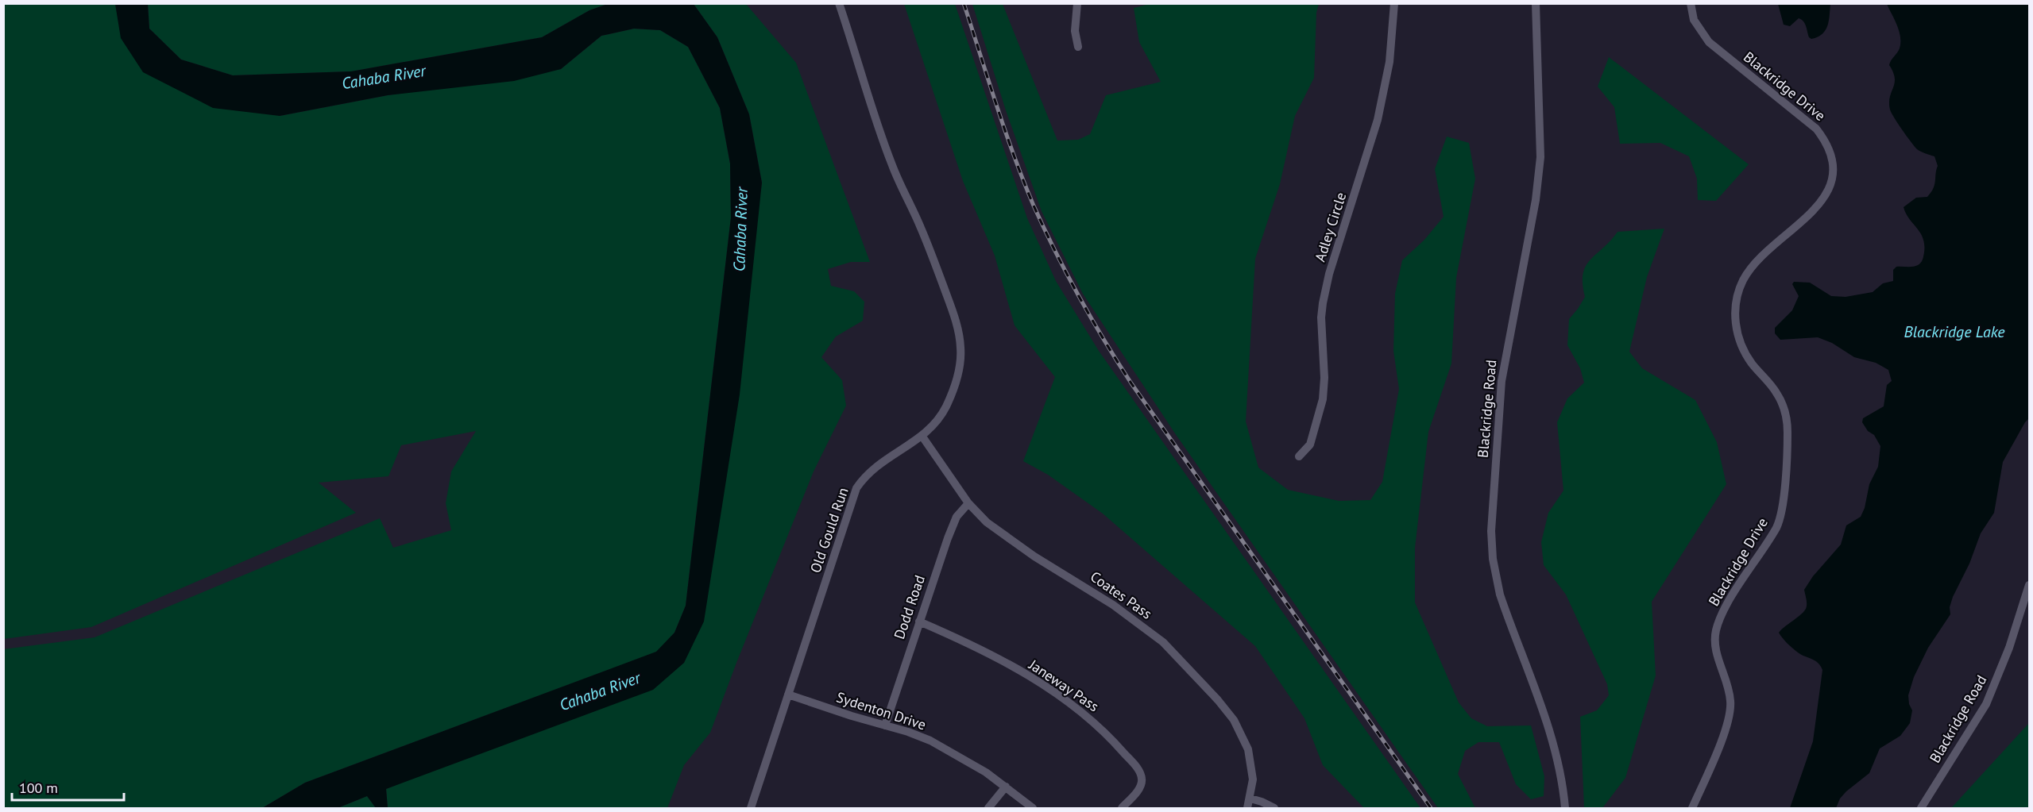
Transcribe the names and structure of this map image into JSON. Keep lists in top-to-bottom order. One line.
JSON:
{"streets":{"street":["Blackridge Drive","Adley Circle","Blackridge Road","Old Gould Run","Coates Pass","Dodd Road","Janeway Pass","Sydenton Drive"]},"crossings":[["Old Gould Run","Coates Pass"],["Old Gould Run","Sydenton Drive"],["Coates Pass","Dodd Road"],["Dodd Road","Janeway Pass"],["Dodd Road","Sydenton Drive"]],"water":["Cahaba River","Blackridge Lake"],"scale_bar":"100 m"}
